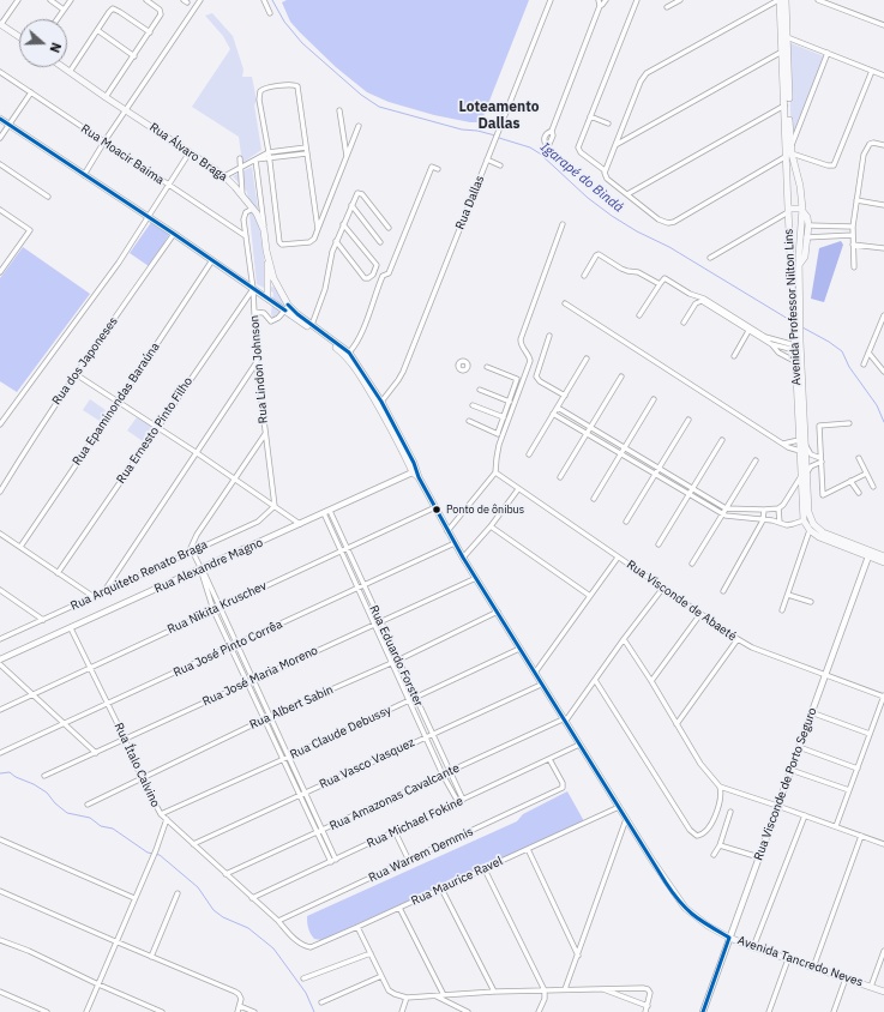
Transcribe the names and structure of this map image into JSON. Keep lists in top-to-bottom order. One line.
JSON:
{"streets":{"main road":["Rua Álvaro Braga","Avenida Professor Nilton Lins","Avenida Tancredo Neves"],"street":["Rua Moacir Baima","Rua Dallas","Rua dos Japoneses","Rua Lindon Johnson","Rua Epaminondas Baraúna","Rua Ernesto Pinto Filho","Rua Alexandre Magno","Rua Arquiteto Renato Braga","Rua Visconde de Abaeté","Rua Nikita Kruschev","Rua José Pinto Corrêa","Rua Eduardo Forster","Rua José Maria Moreno","Rua Albert Sabin","Rua Claude Debussy","Rua Vasco Vasquez","Rua Ítalo Calvino","Rua Visconde de Porto Seguro","Rua Amazonas Cavalcante","Rua Michael Fokine","Rua Warrem Demmis","Rua Maurice Ravel"]},"crossings":[["Rua Álvaro Braga","Rua Lindon Johnson"],["Rua Álvaro Braga","Avenida Tancredo Neves"],["Rua Moacir Baima","Rua Lindon Johnson"],["Rua Dallas","Avenida Tancredo Neves"],["Avenida Professor Nilton Lins","Rua Visconde de Porto Seguro"],["Rua dos Japoneses","Avenida Tancredo Neves"],["Rua Lindon Johnson","Rua Ernesto Pinto Filho"],["Rua Lindon Johnson","Rua Arquiteto Renato Braga"],["Rua Lindon Johnson","Avenida Tancredo Neves"],["Rua Epaminondas Baraúna","Avenida Tancredo Neves"],["Rua Ernesto Pinto Filho","Avenida Tancredo Neves"],["Rua Alexandre Magno","Rua Eduardo Forster"],["Rua Alexandre Magno","Rua Ítalo Calvino"],["Rua Alexandre Magno","Avenida Tancredo Neves"],["Rua Visconde de Abaeté","Rua Visconde de Porto Seguro"],["Rua Nikita Kruschev","Rua Eduardo Forster"],["Rua Nikita Kruschev","Rua Ítalo Calvino"],["Rua Nikita Kruschev","Avenida Tancredo Neves"],["Rua José Pinto Corrêa","Rua Eduardo Forster"],["Rua José Pinto Corrêa","Rua Ítalo Calvino"],["Rua José Pinto Corrêa","Avenida Tancredo Neves"],["Rua Eduardo Forster","Rua José Maria Moreno"],["Rua Eduardo Forster","Rua Albert Sabin"],["Rua Eduardo Forster","Rua Claude Debussy"],["Rua Eduardo Forster","Rua Vasco Vasquez"],["Rua Eduardo Forster","Rua Amazonas Cavalcante"],["Rua Eduardo Forster","Rua Michael Fokine"],["Rua José Maria Moreno","Rua Ítalo Calvino"],["Rua José Maria Moreno","Avenida Tancredo Neves"],["Rua Albert Sabin","Rua Ítalo Calvino"],["Rua Albert Sabin","Avenida Tancredo Neves"],["Rua Claude Debussy","Rua Ítalo Calvino"],["Rua Claude Debussy","Avenida Tancredo Neves"],["Rua Vasco Vasquez","Rua Ítalo Calvino"],["Rua Vasco Vasquez","Avenida Tancredo Neves"],["Rua Ítalo Calvino","Rua Amazonas Cavalcante"],["Rua Ítalo Calvino","Rua Michael Fokine"],["Rua Ítalo Calvino","Rua Warrem Demmis"],["Rua Ítalo Calvino","Rua Maurice Ravel"],["Rua Visconde de Porto Seguro","Avenida Tancredo Neves"],["Rua Amazonas Cavalcante","Avenida Tancredo Neves"],["Rua Michael Fokine","Rua Warrem Demmis"],["Rua Michael Fokine","Avenida Tancredo Neves"],["Rua Maurice Ravel","Avenida Tancredo Neves"]],"districts":["Loteamento Dallas"],"water":["Igarapé do Bindá"],"places":["Ponto de ônibus"],"north":"right"}
